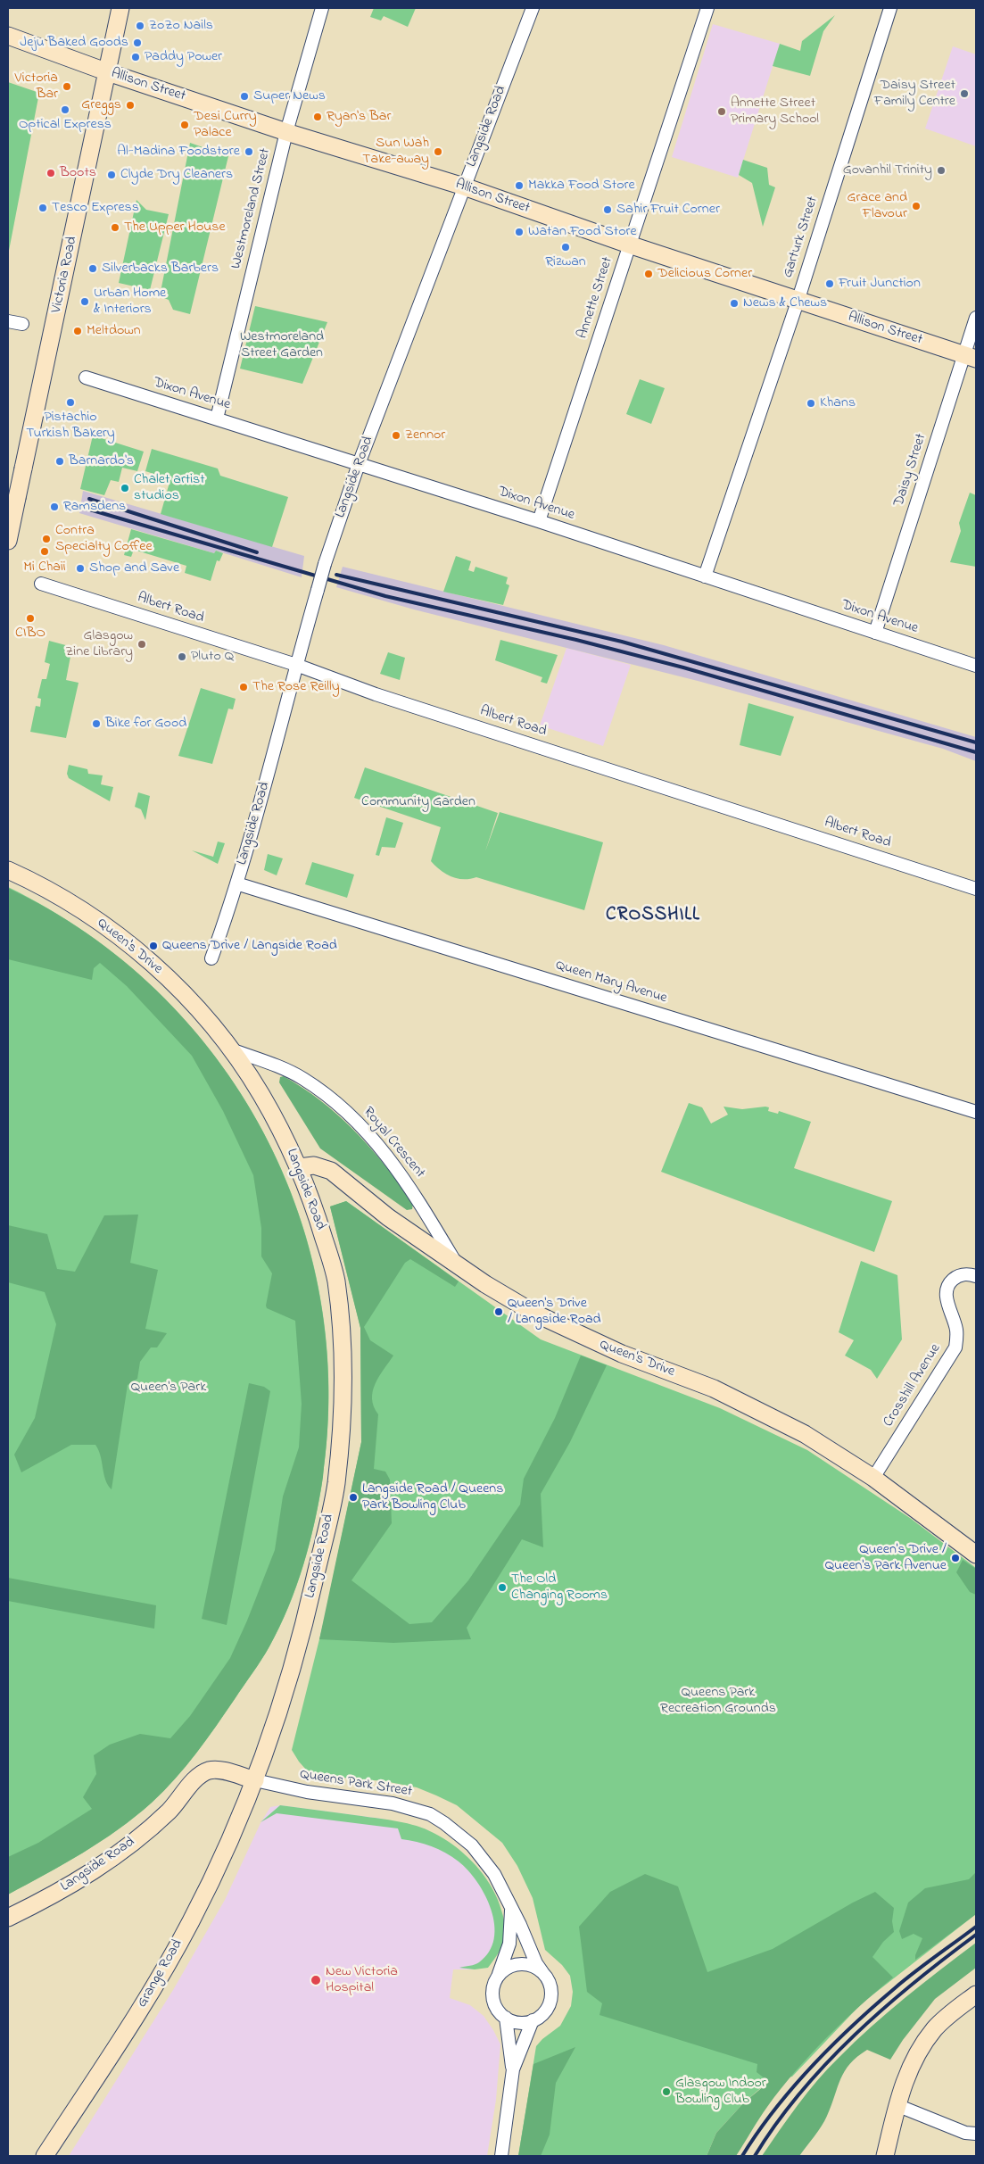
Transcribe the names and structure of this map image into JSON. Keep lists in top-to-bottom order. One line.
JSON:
{"streets":{"street":["Allison Street","Langside Road","Westmoreland Street","Garturk Street","Victoria Road","Annette Street","Dixon Avenue","Daisy Street","Albert Road","Queen's Drive","Queen Mary Avenue","Royal Crescent","Crosshill Avenue","Queens Park Street","Grange Road"]},"crossings":[["Allison Street","Langside Road"],["Allison Street","Westmoreland Street"],["Allison Street","Garturk Street"],["Allison Street","Victoria Road"],["Allison Street","Annette Street"],["Allison Street","Daisy Street"],["Langside Road","Dixon Avenue"],["Langside Road","Albert Road"],["Langside Road","Queen's Drive"],["Langside Road","Queen Mary Avenue"],["Langside Road","Royal Crescent"],["Langside Road","Queens Park Street"],["Langside Road","Grange Road"],["Westmoreland Street","Dixon Avenue"],["Garturk Street","Dixon Avenue"],["Annette Street","Dixon Avenue"],["Dixon Avenue","Daisy Street"],["Queen's Drive","Royal Crescent"],["Queen's Drive","Crosshill Avenue"],["Queens Park Street","Grange Road"]],"districts":["CROSSHILL"],"parks":["Westmoreland Street Garden","Community Garden","Queen's Park","Queens Park Recreation Grounds"],"places":["ZoZo Nails","Jeju Baked Goods","Paddy Power","Victoria Bar","Daisy Street Family Centre","Super News","Greggs","Optical Express","Annette Street Primary School","Ryan's Bar","Desi Curry Palace","Al-Madina Foodstore","Sun Wah Take-away","Govanhil Trinity","Boots","Clyde Dry Cleaners","Makka Food Store","Grace and Flavour","Tesco Express","Sahir Fruit Corner","The Upper House","Watan Food Store","Rizwan","Silverbacks Barbers","Delicious Corner","Fruit Junction","Urban Home & Interiors","News & Chews","Meltdown","Pistachio Turkish Bakery","Khans","Zennor","Barnardo's","Chalet artist studios","Ramsdens","Contra Specialty Coffee","Mi Chaii","Shop and Save","CIBO","Glasgow Zine Library","Pluto Q","The Rose Reilly","Bike for Good","Queens Drive / Langside Road","Queen's Drive / Langside Road","Langside Road / Queens Park Bowling Club","Queen's Drive / Queen's Park Avenue","The Old Changing Rooms","New Victoria Hospital","Glasgow Indoor Bowling Club"]}
